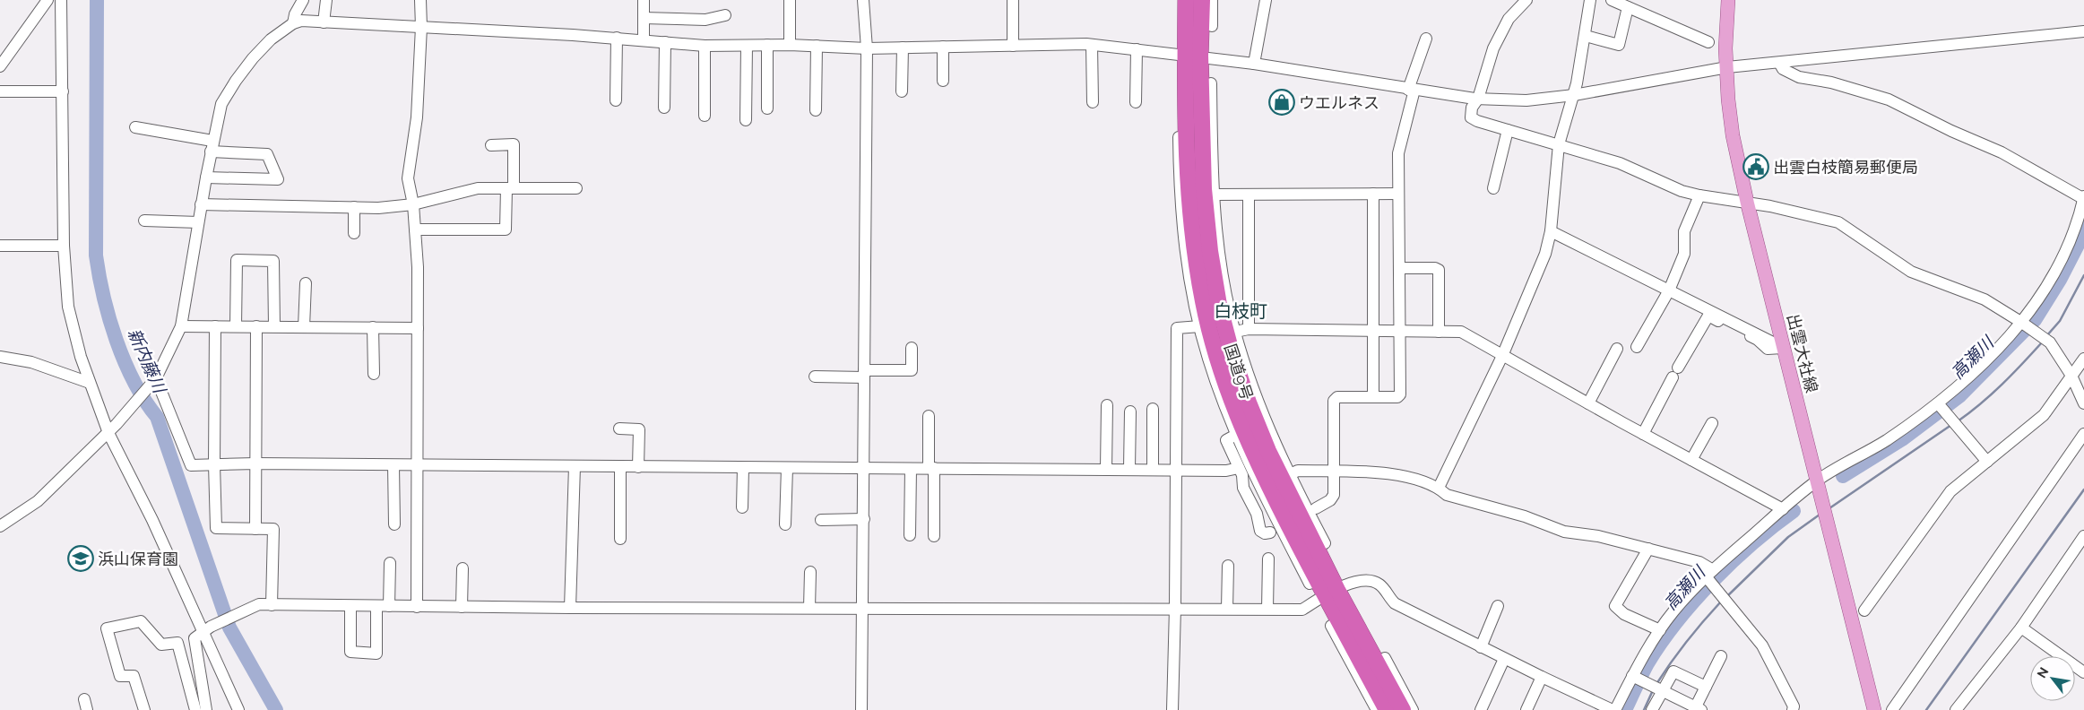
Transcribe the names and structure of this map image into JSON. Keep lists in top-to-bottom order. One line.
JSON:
{"streets":{"highway":["国道9号"],"main road":["出雲大社線"]},"districts":["白枝町"],"water":["高瀬川","新内藤川"],"places":{"shop":["ウエルネス"],"public building":["出雲白枝簡易郵便局"],"school or university":["浜山保育園"]},"north":"top left"}
